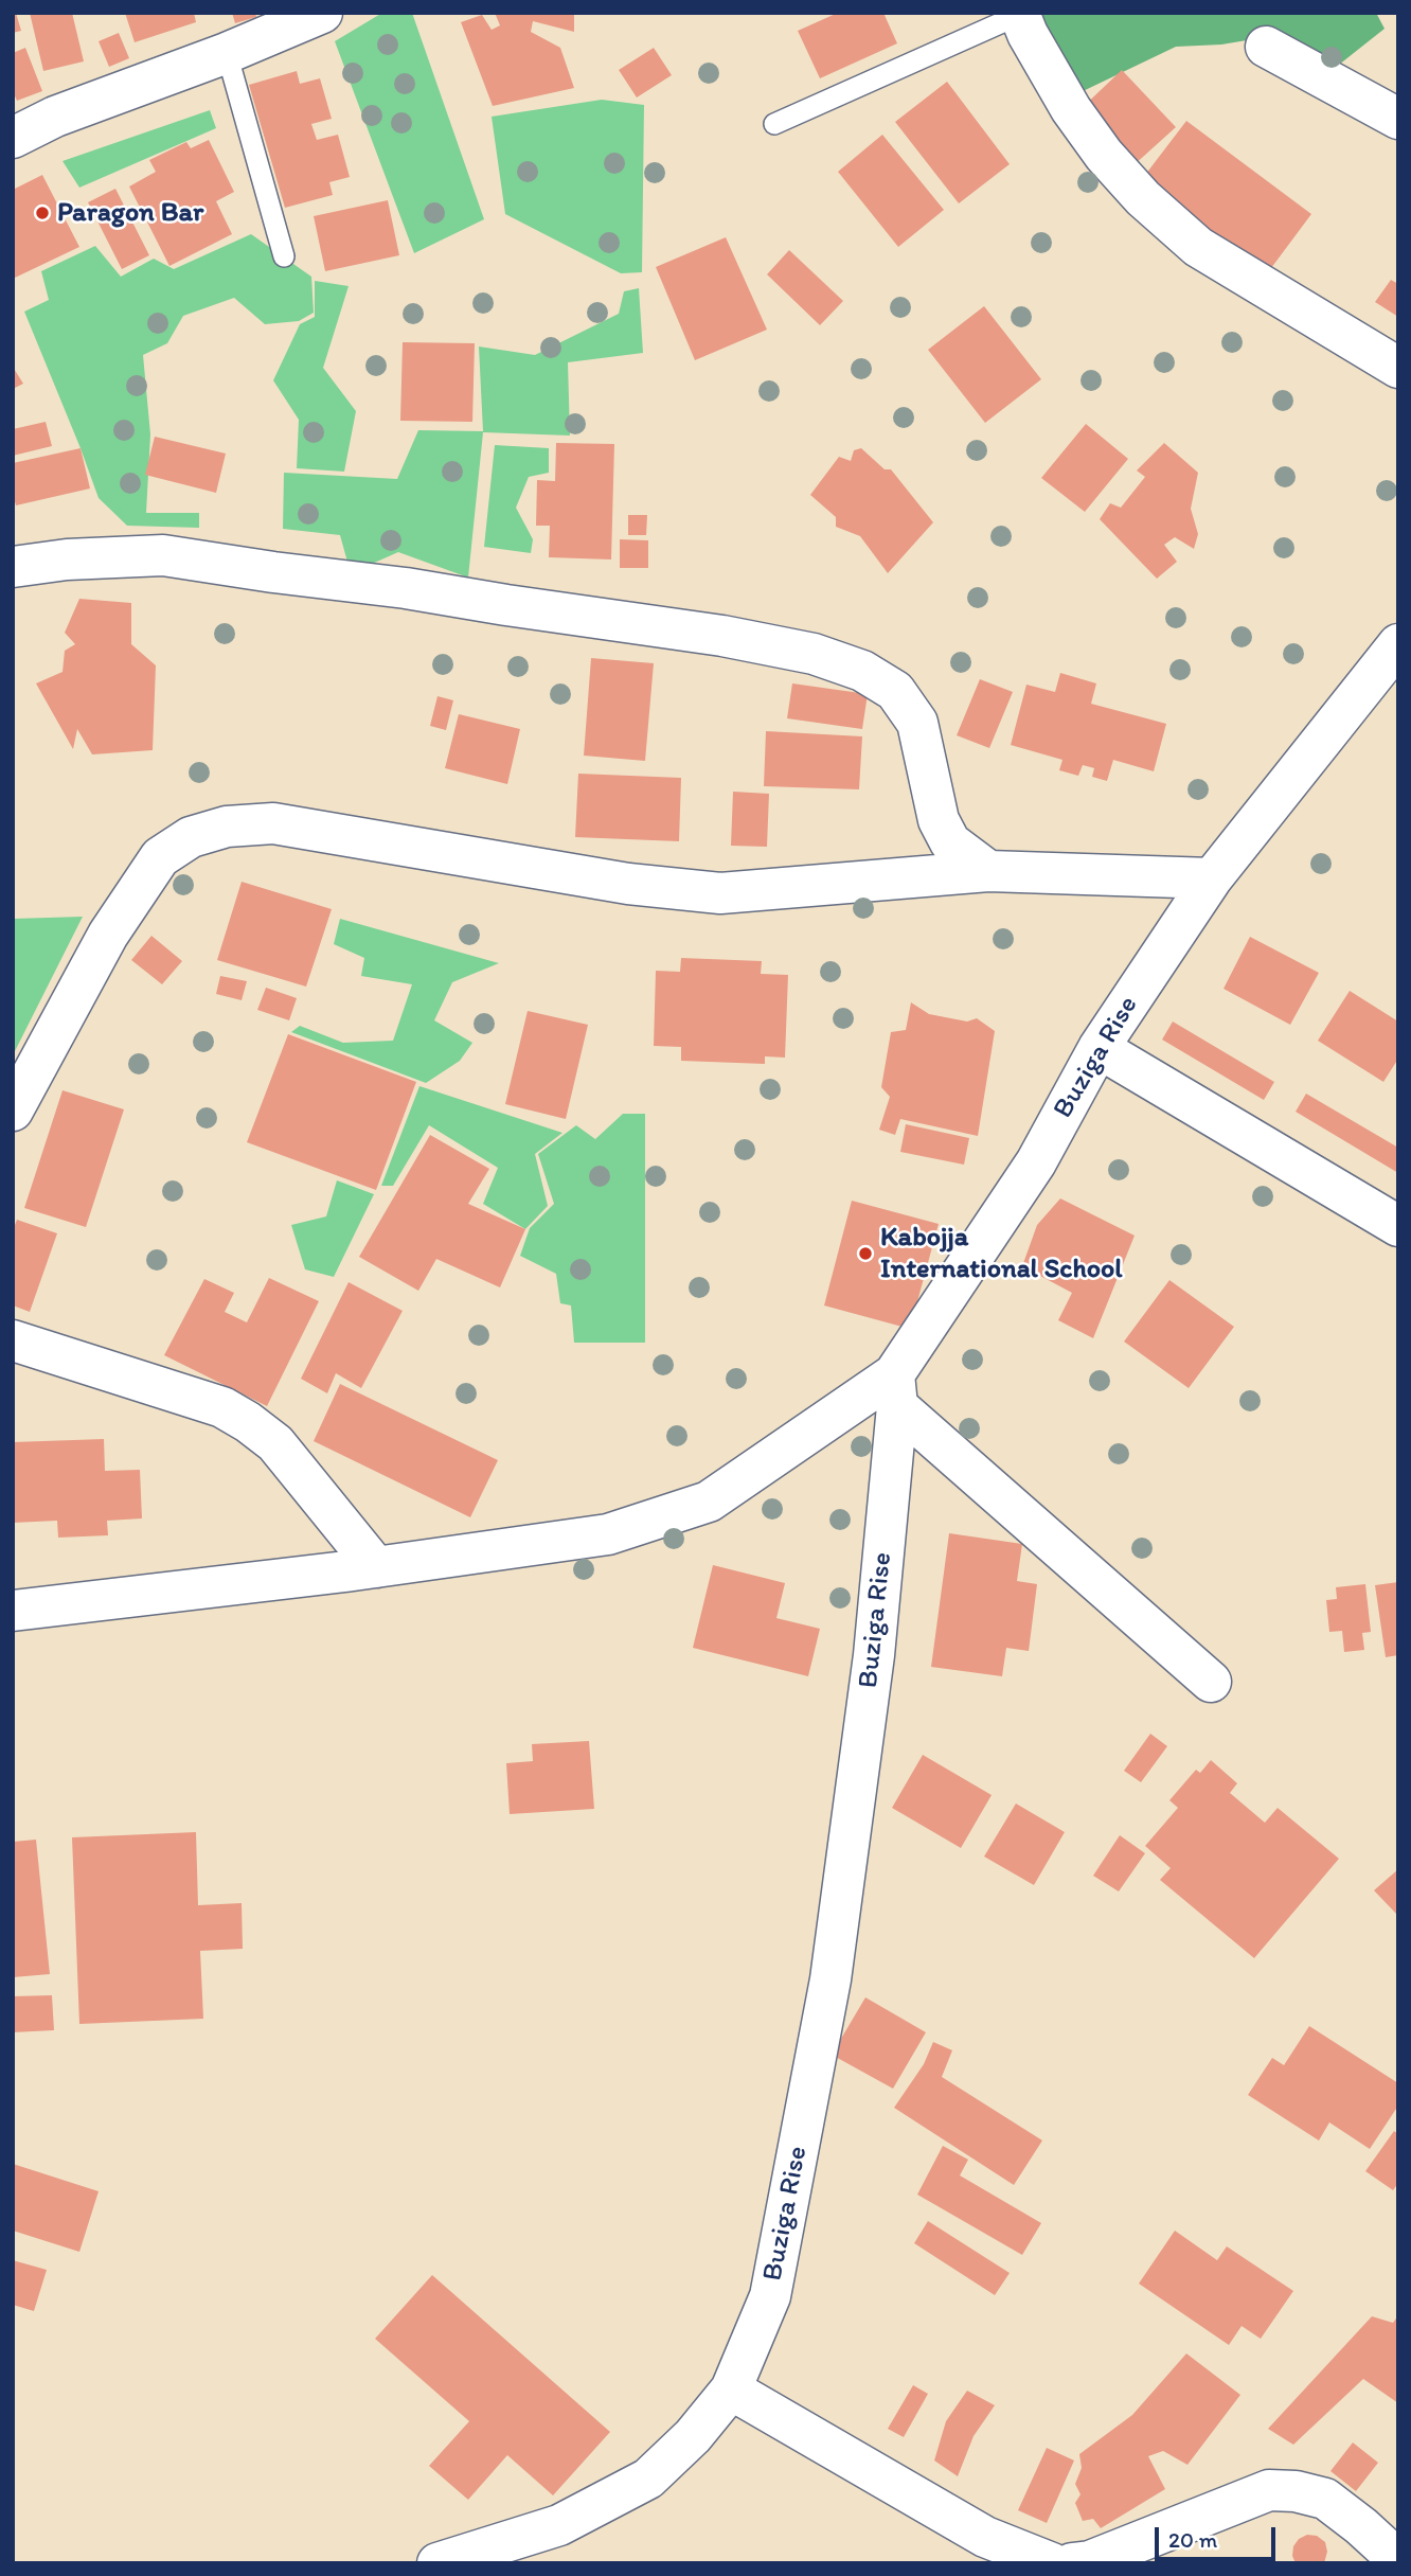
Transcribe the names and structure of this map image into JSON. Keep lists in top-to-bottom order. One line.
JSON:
{"streets":{"street":["Buziga Rise"]},"places":["Paragon Bar","Kabojja International School"],"scale_bar":"20 m"}
